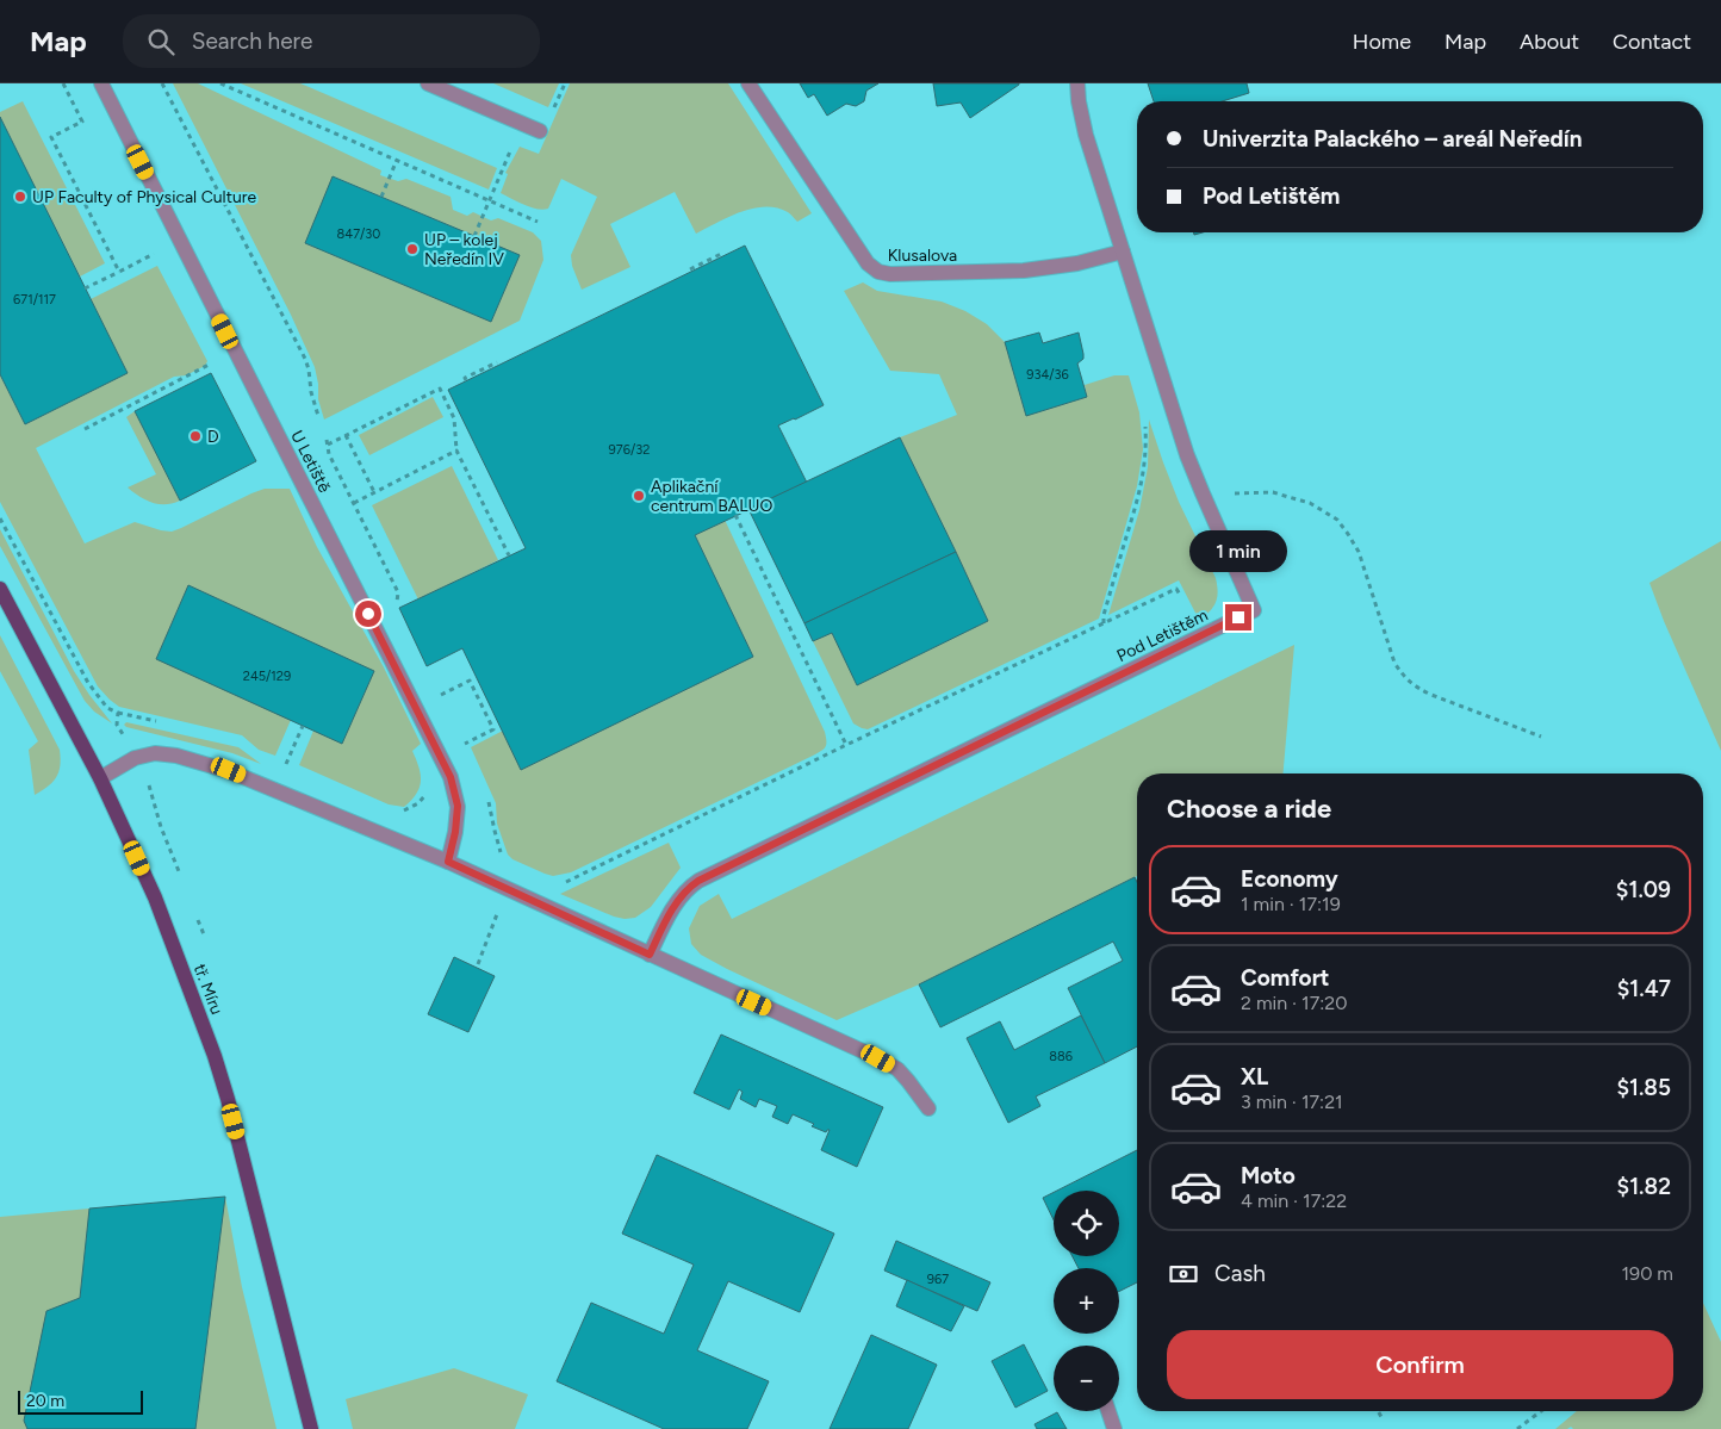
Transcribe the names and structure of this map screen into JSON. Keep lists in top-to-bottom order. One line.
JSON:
{"streets":{"main road":["tř. Míru"],"street":["Klusalova","U Letiště","Pod Letištěm"]},"crossings":[["Klusalova","Pod Letištěm"]],"places":["UP Faculty of Physical Culture","UP – kolej Neředín IV","D","Aplikační centrum BALUO"],"house_numbers":["847/30","671/117","934/36","976/32","245/129","886","967"],"scale_bar":"20 m","page":{"header":"Map","search":"Search here","nav":["Home","Map","About","Contact"],"banner":["Univerzita Palackého – areál Neředín","Pod Letištěm"],"bubble":"1 min","heading":"Choose a ride","list":[{"name":"Economy","note":"1 min · 17:19","value":"$1.09"},{"name":"Comfort","note":"2 min · 17:20","value":"$1.47"},{"name":"XL","note":"3 min · 17:21","value":"$1.85"},{"name":"Moto","note":"4 min · 17:22","value":"$1.82"}],"map_buttons":["+","−"],"pay":["Cash","190 m"],"buttons":"Confirm","scale":"20 m"}}
